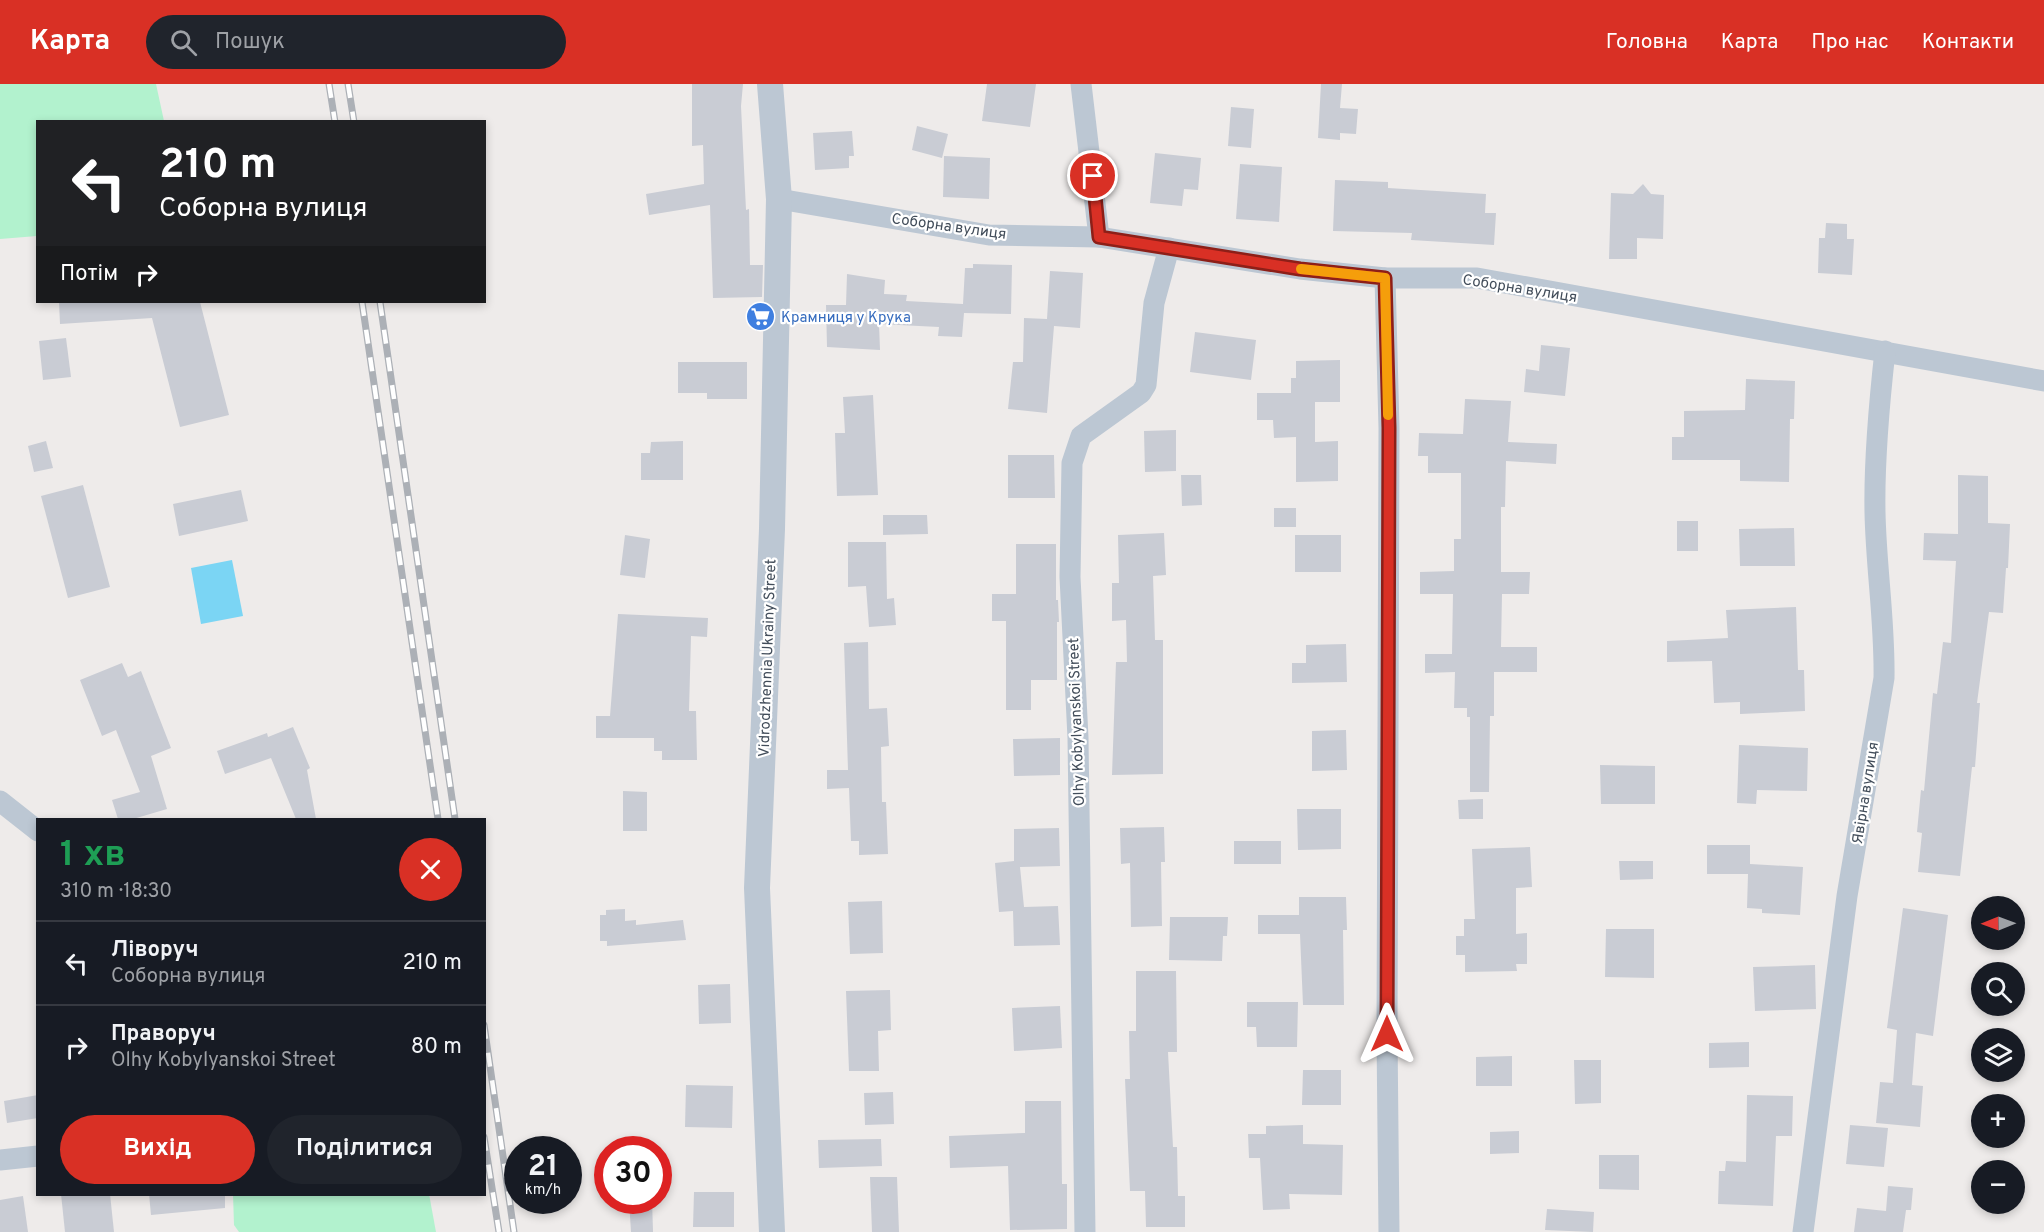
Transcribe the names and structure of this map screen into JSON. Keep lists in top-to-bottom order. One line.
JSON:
{"streets":{"street":["Соборна вулиця","Vidrodzhennia Ukrainy Street","Olhy Kobylyanskoi Street","Явірна вулиця"]},"crossings":[["Соборна вулиця","Vidrodzhennia Ukrainy Street"],["Соборна вулиця","Olhy Kobylyanskoi Street"],["Соборна вулиця","Явірна вулиця"]],"places":{"supermarket":["Крамниця у Крука"]},"north":"left","page":{"header":"Карта","search":"Пошук","nav":["Головна","Карта","Про нас","Контакти"],"turn":["210 m","Соборна вулиця"],"then":"Потім","heading":["1 хв","310 m · 18:30"],"map_buttons":["+","−"],"list":[{"name":"Ліворуч","note":"Соборна вулиця","value":"210 m"},{"name":"Праворуч","note":"Olhy Kobylyanskoi Street","value":"80 m"}],"buttons":["Вихід","Поділитися"],"speed":"21 km/h","limit":"30"}}
